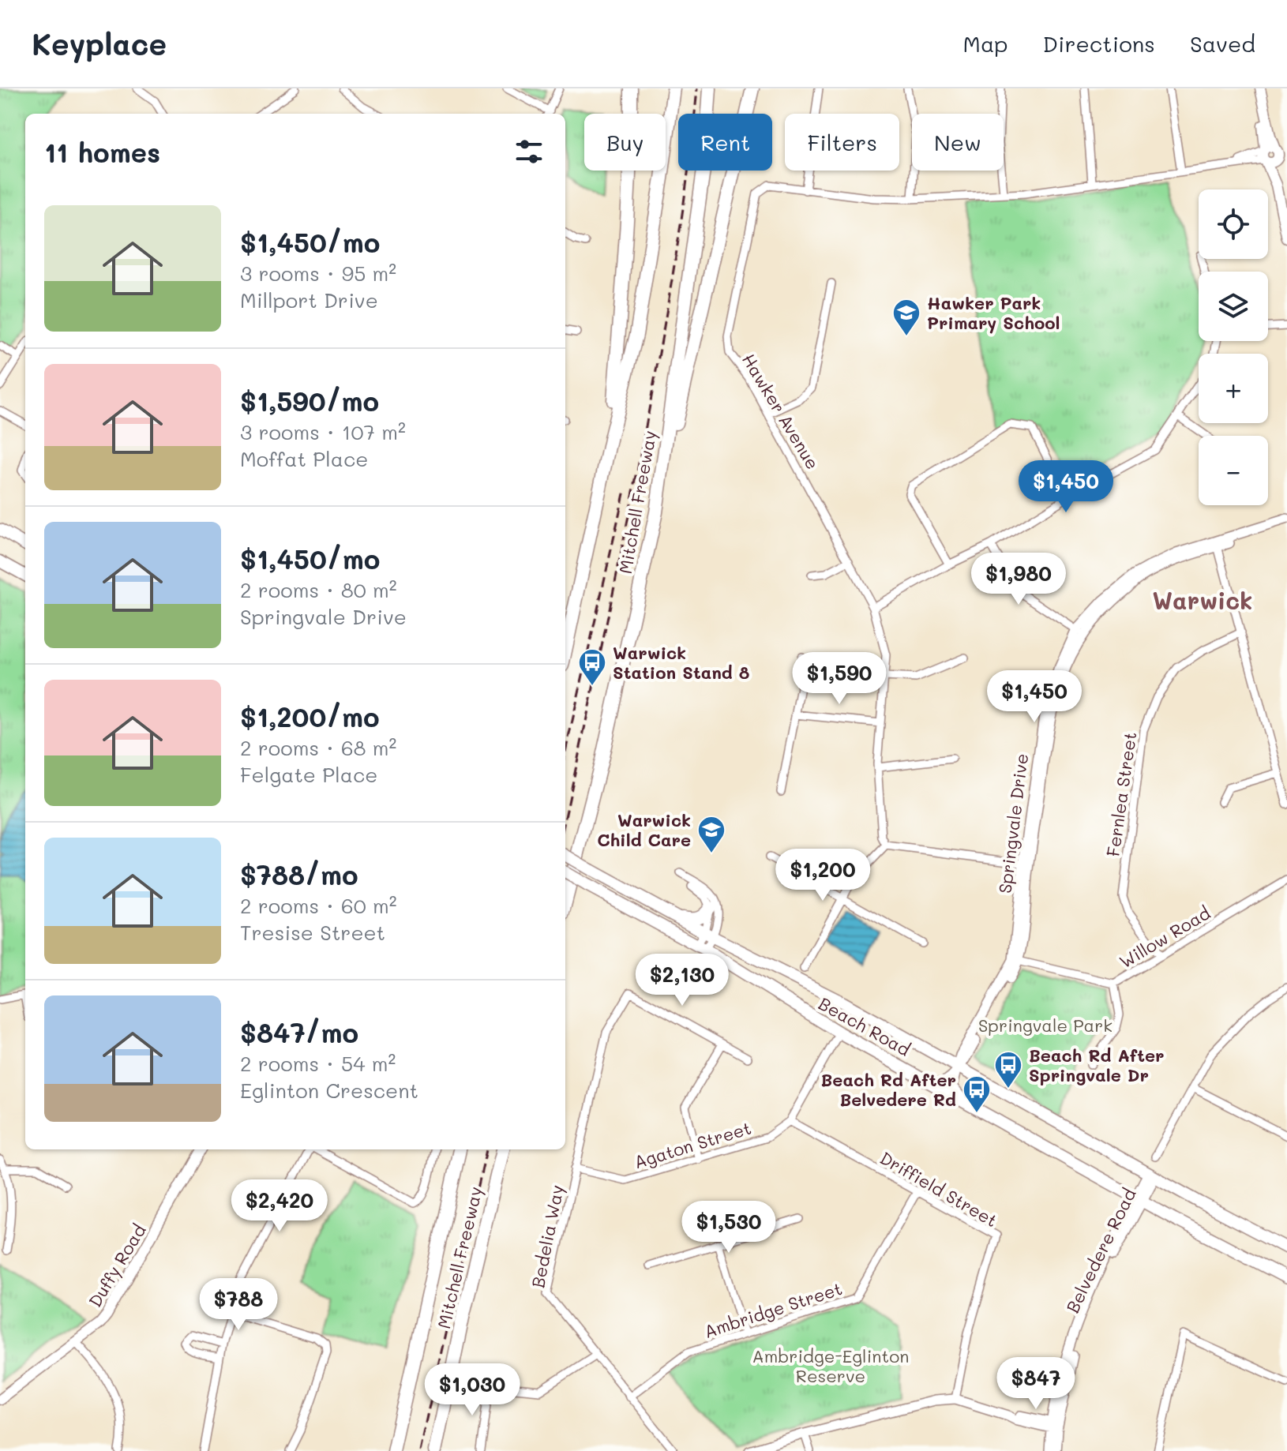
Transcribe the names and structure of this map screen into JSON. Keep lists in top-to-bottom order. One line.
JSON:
{"streets":{"highway":["Mitchell Freeway"],"main road":["Beach Road","Duffy Road"],"street":["Hawker Avenue","Fernlea Street","Springvale Drive","Willow Road","Agaton Street","Driffield Street","Bedelia Way","Belvedere Road","Ambridge Street"]},"crossings":[["Fernlea Street","Willow Road"],["Springvale Drive","Willow Road"],["Springvale Drive","Beach Road"],["Beach Road","Agaton Street"],["Beach Road","Belvedere Road"],["Agaton Street","Driffield Street"],["Agaton Street","Bedelia Way"],["Driffield Street","Ambridge Street"],["Bedelia Way","Ambridge Street"]],"districts":["Warwick"],"parks":["Springvale Park","Ambridge-Eglinton Reserve"],"places":{"school or university":["Hawker Park Primary School","Warwick Child Care"],"bus stop":["Warwick Station Stand 8","Beach Rd After Springvale Dr","Beach Rd After Belvedere Rd"]},"page":{"header":"Keyplace","nav":["Map","Directions","Saved"],"chip":["Buy","Rent","Filters","New"],"heading":"11 homes","map_buttons":["+","−"],"list":[{"name":"$1,450/mo","note":"3 rooms · 95 m² · Millport Drive"},{"name":"$1,590/mo","note":"3 rooms · 107 m² · Moffat Place"},{"name":"$1,450/mo","note":"2 rooms · 80 m² · Springvale Drive"},{"name":"$1,200/mo","note":"2 rooms · 68 m² · Felgate Place"},{"name":"$788/mo","note":"2 rooms · 60 m² · Tresise Street"},{"name":"$847/mo","note":"2 rooms · 54 m² · Eglinton Crescent"}],"price":["$1,450","$1,980","$1,590","$1,450","$1,200","$2,130","$2,420","$1,530","$788","$847","$1,030"]}}
